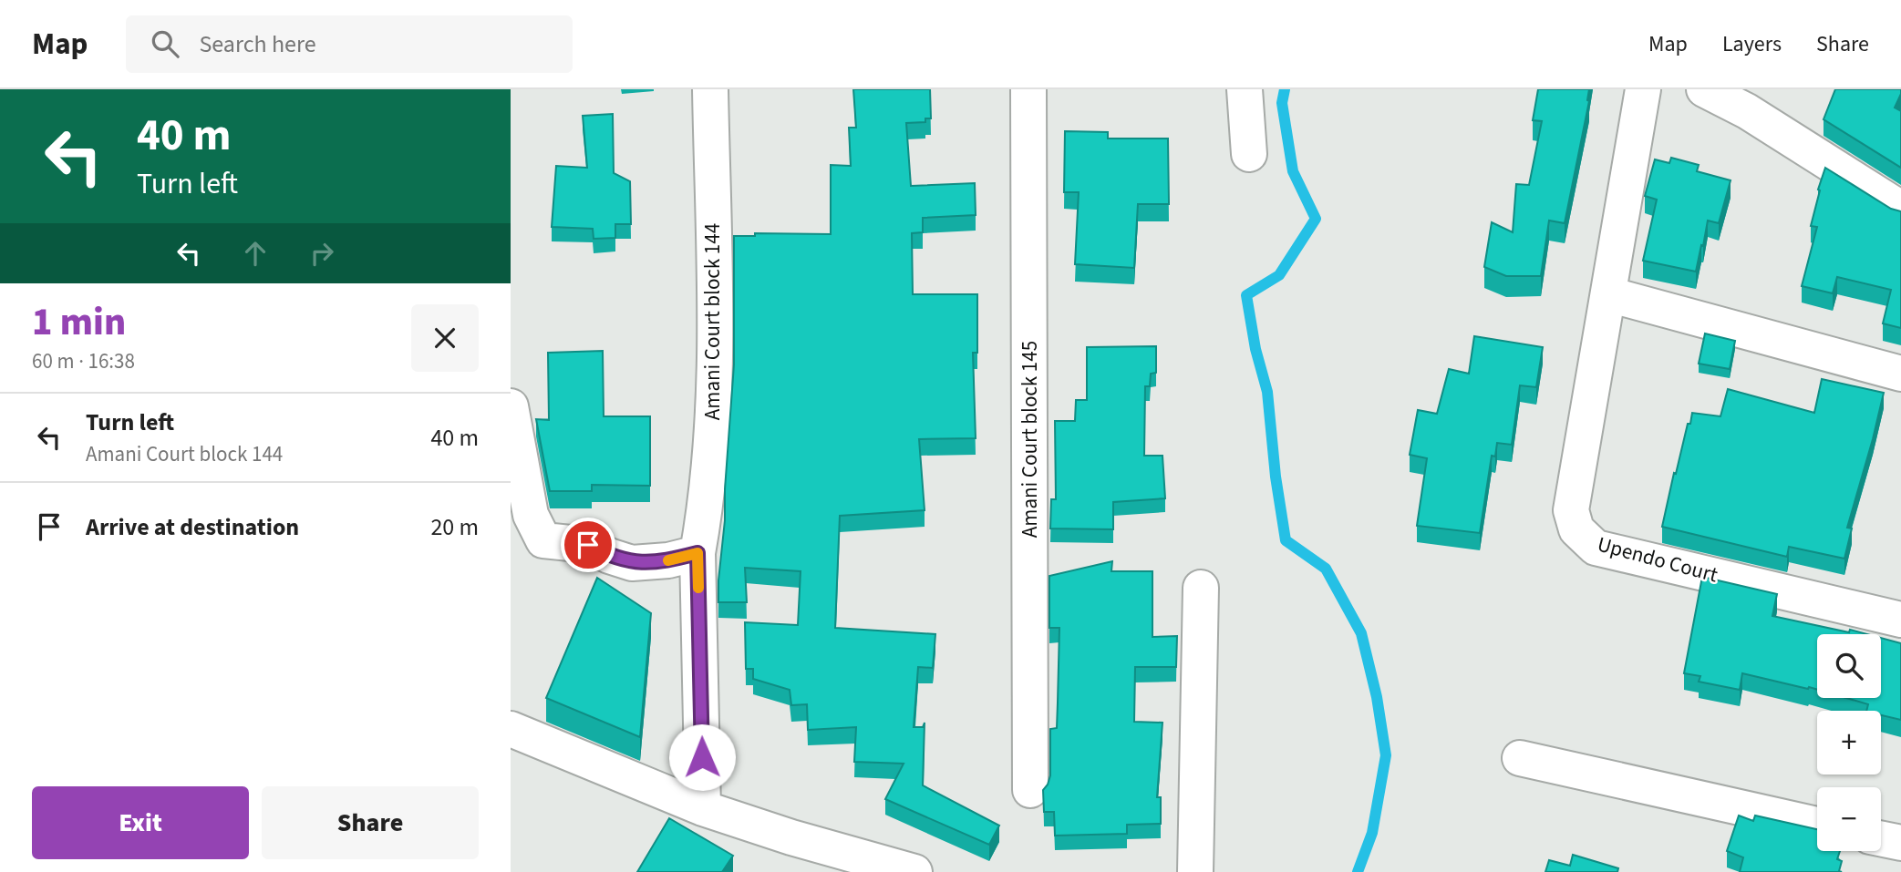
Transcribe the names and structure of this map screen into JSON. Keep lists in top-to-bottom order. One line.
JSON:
{"streets":{"street":["Amani Court block 144","Amani Court block 145","Upendo Court"]},"page":{"header":"Map","search":"Search here","nav":["Map","Layers","Share"],"turn":["40 m","Turn left"],"heading":["1 min","60 m · 16:38"],"list":[{"name":"Turn left","note":"Amani Court block 144","value":"40 m"},{"name":"Arrive at destination","value":"20 m"}],"map_buttons":["+","−"],"buttons":["Exit","Share"]}}
